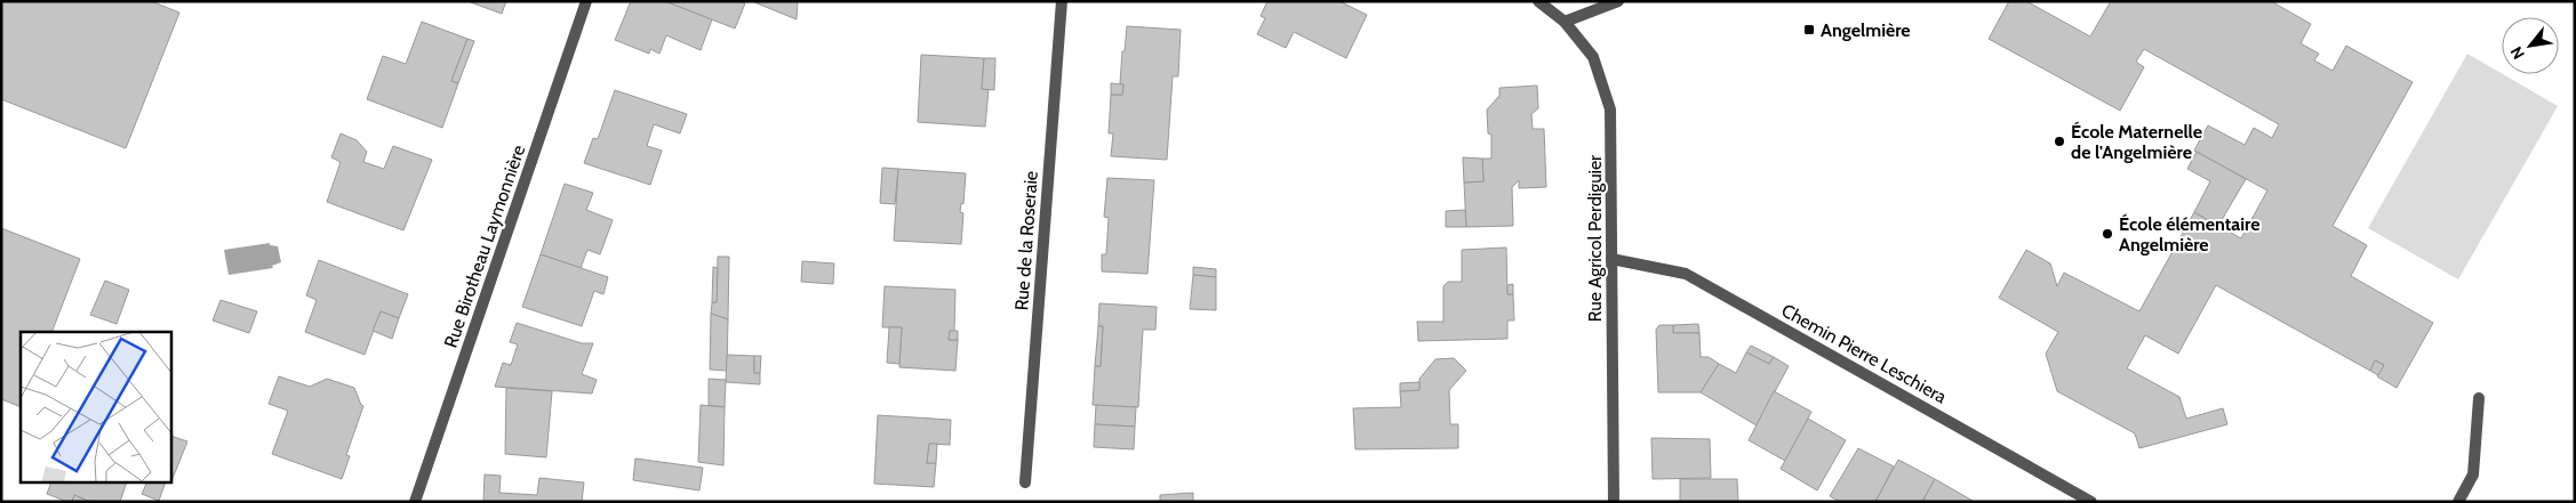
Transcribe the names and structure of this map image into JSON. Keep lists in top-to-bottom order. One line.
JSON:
{"streets":{"street":["Rue Agricol Perdiguier","Rue de la Roseraie","Rue Birotheau Laymonnière","Chemin Pierre Leschiera"]},"crossings":[["Rue Agricol Perdiguier","Chemin Pierre Leschiera"]],"places":{"transit":["Angelmière"],"other":["École Maternelle de l'Angelmière","École élémentaire Angelmière"]},"north":"bottom left"}
